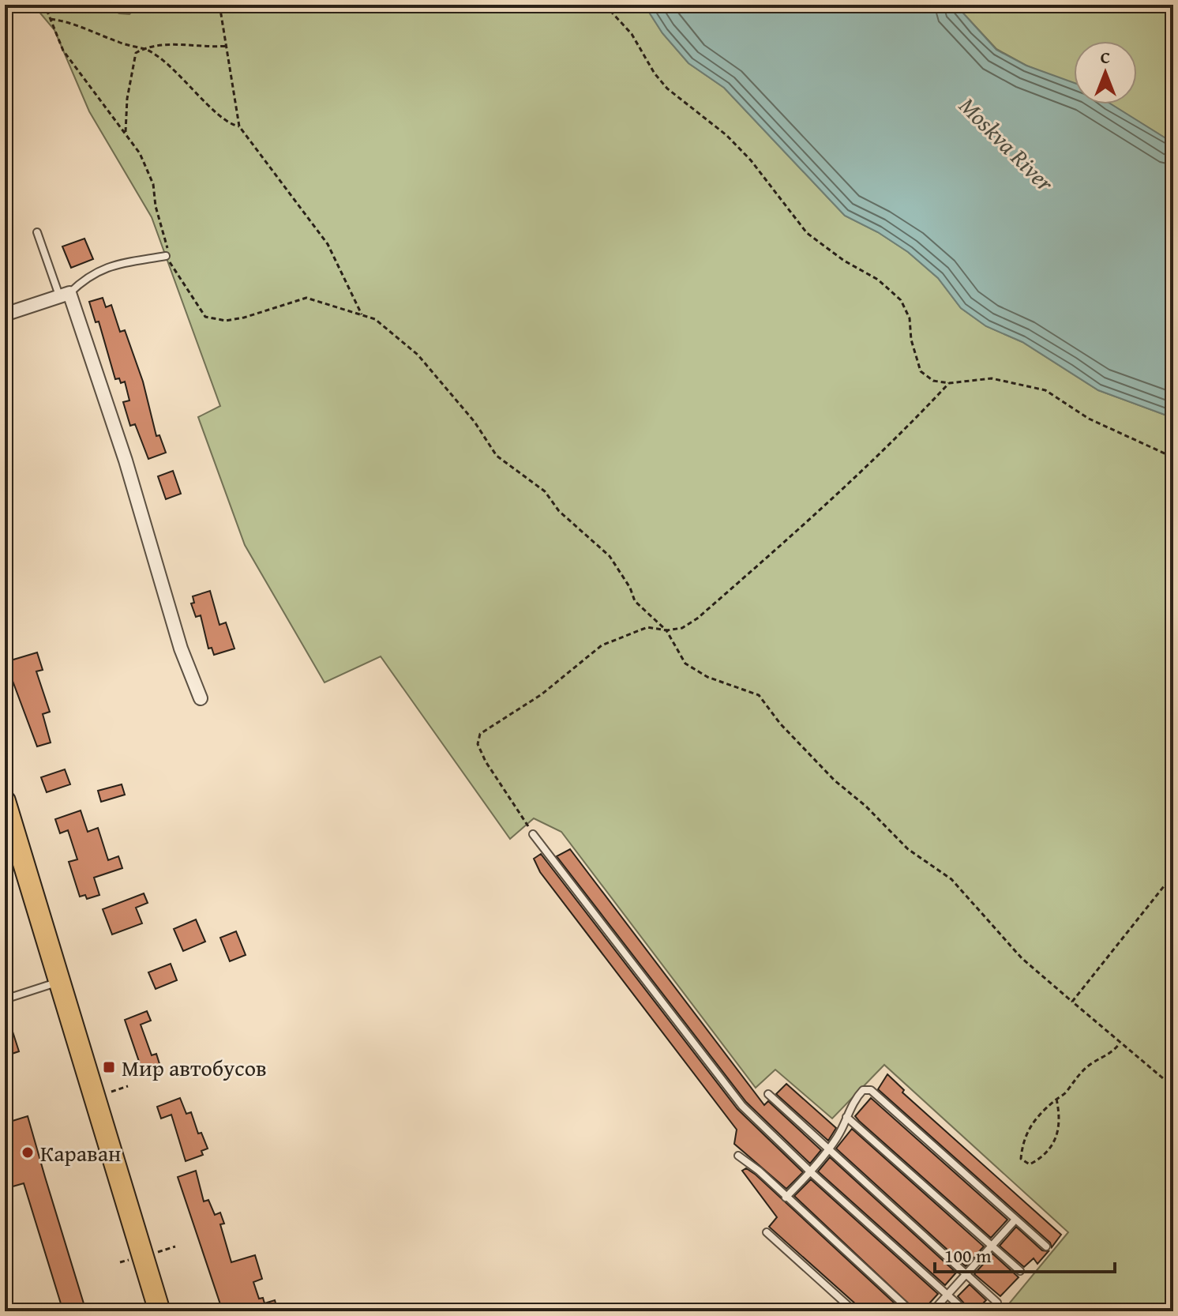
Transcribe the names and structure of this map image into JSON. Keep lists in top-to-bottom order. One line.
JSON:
{"water":["Moskva River"],"places":{"transit":["Мир автобусов"],"other":["Караван"]},"scale_bar":"100 m","north":"top"}
